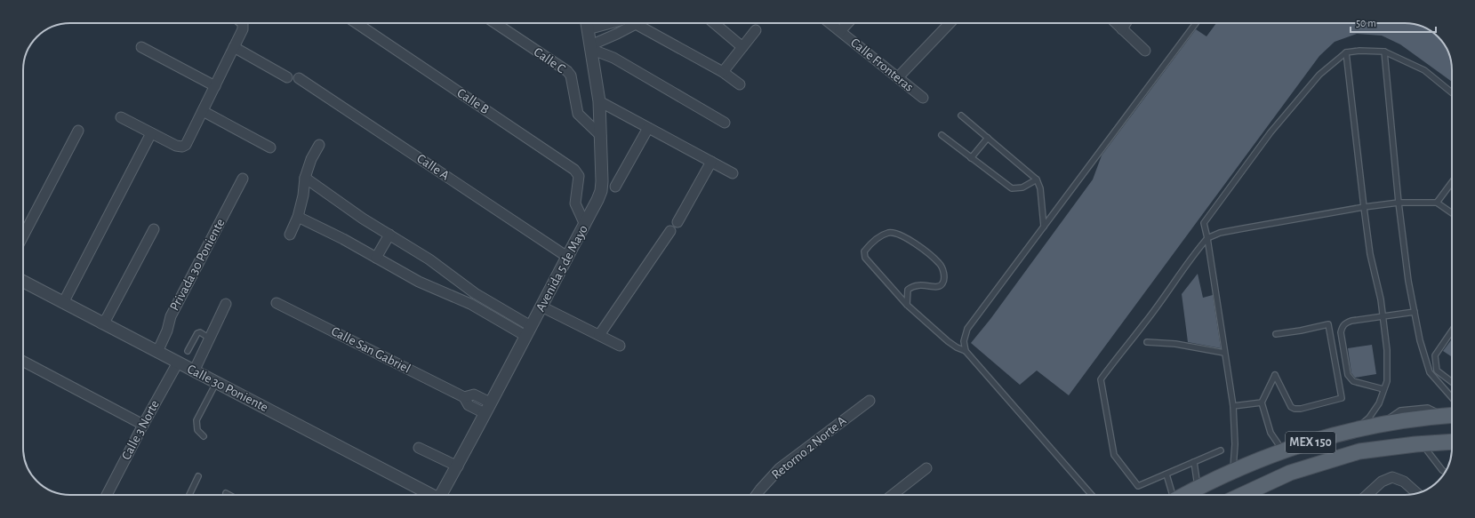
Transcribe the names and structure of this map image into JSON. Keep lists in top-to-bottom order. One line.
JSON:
{"streets":{"main road":["MEX 150"],"street":["Calle C","Calle Fronteras","Calle B","Calle A","Privada 30 Poniente","Avenida 5 de Mayo","Calle San Gabriel","Calle 30 Poniente","Calle 3 Norte","Retorno 2 Norte A"]},"crossings":[["Calle C","Avenida 5 de Mayo"],["Calle B","Avenida 5 de Mayo"],["Calle A","Avenida 5 de Mayo"],["Privada 30 Poniente","Calle 30 Poniente"],["Avenida 5 de Mayo","Calle San Gabriel"],["Calle 30 Poniente","Calle 3 Norte"]],"scale_bar":"50 m"}
